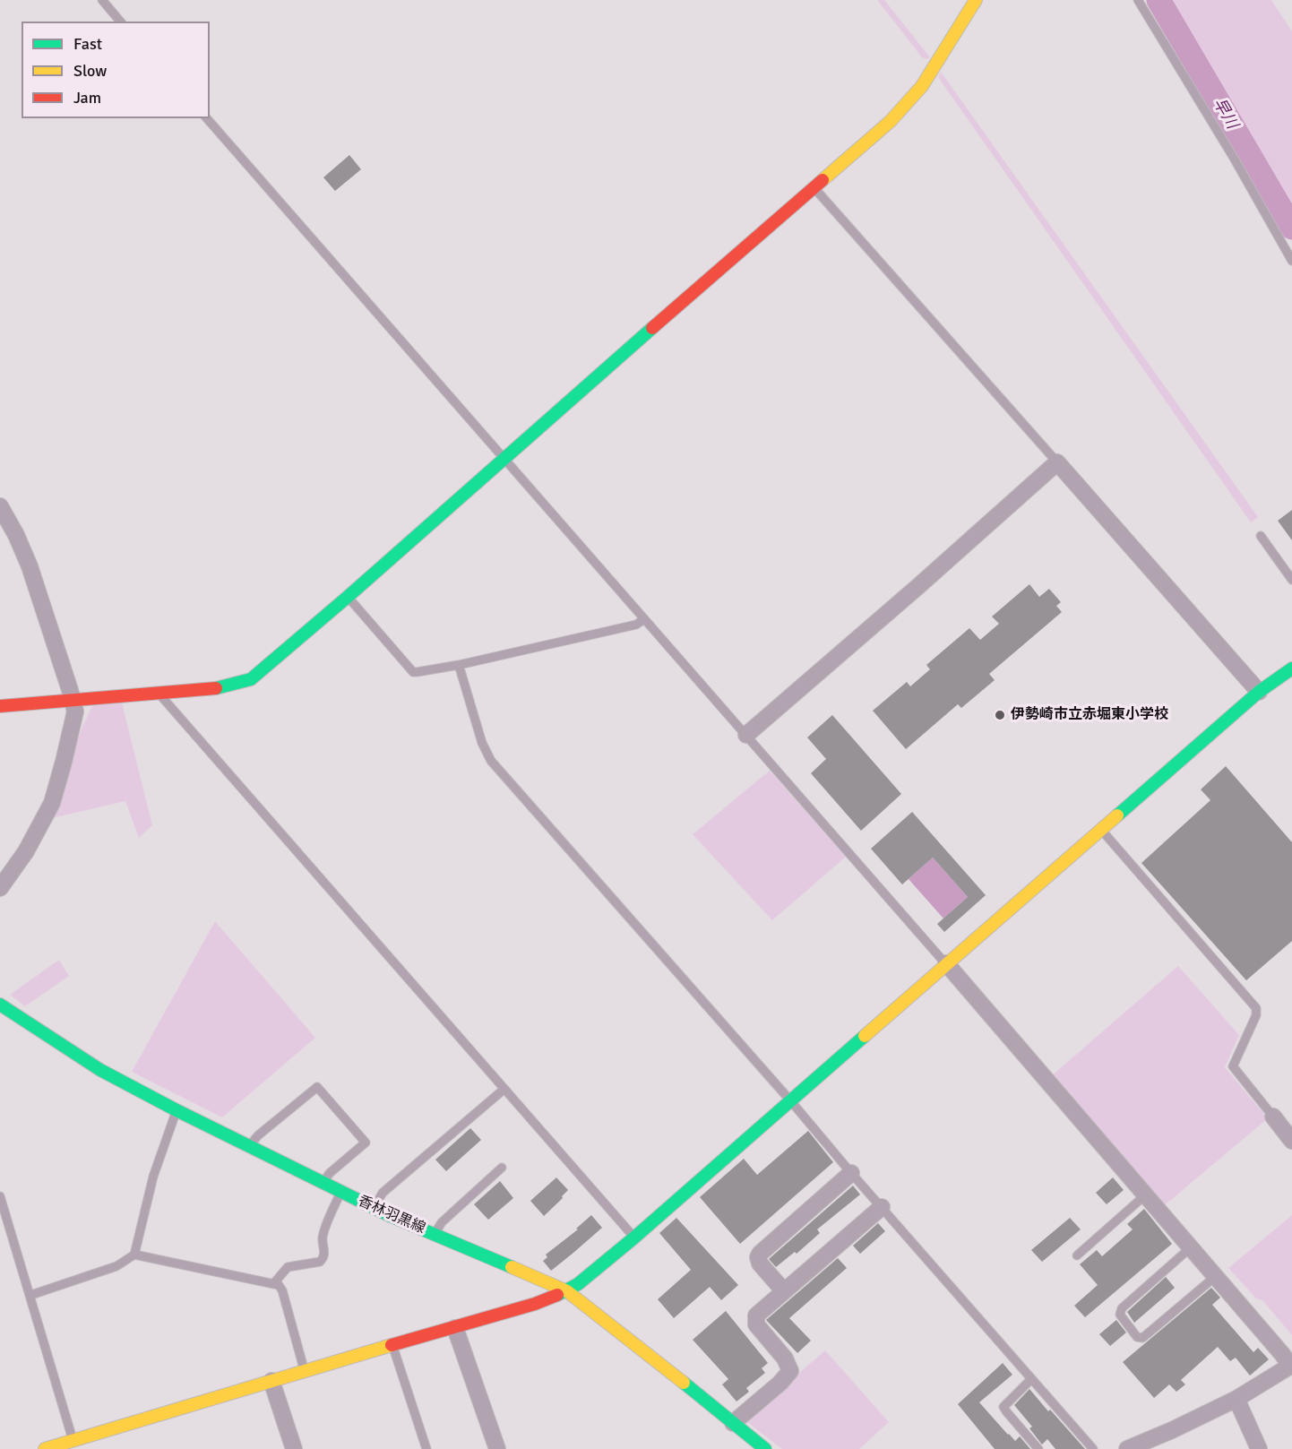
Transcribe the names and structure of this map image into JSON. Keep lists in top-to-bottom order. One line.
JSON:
{"streets":{"street":["香林羽黒線"]},"water":["早川"],"places":["伊勢崎市立赤堀東小学校"],"legend":["Fast","Slow","Jam"]}
